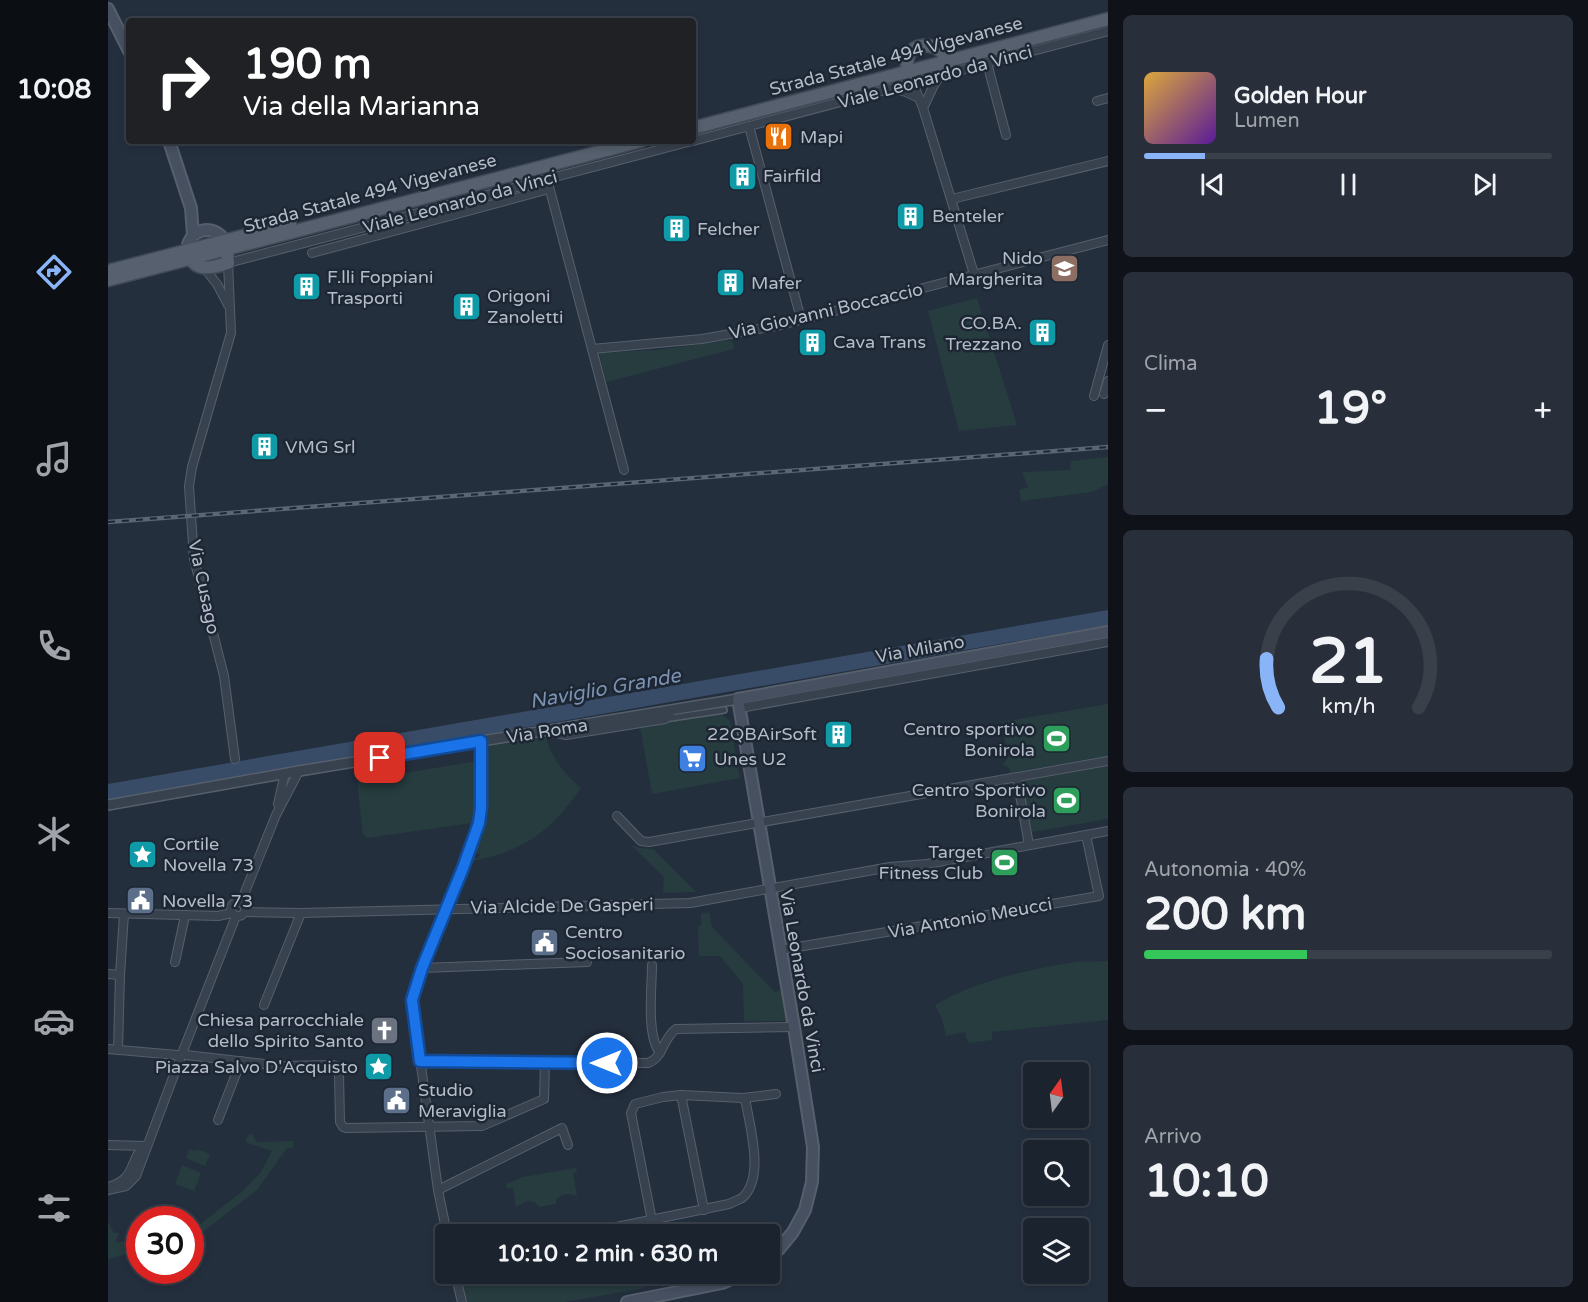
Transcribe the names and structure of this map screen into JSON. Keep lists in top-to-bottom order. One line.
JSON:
{"streets":{"main road":["Strada Statale 494 Vigevanese","Via Milano","Via Leonardo da Vinci"],"street":["Viale Leonardo da Vinci","Via Giovanni Boccaccio","Via Cusago","Via Roma","Via Alcide De Gasperi","Via Antonio Meucci"]},"crossings":[["Strada Statale 494 Vigevanese","Viale Leonardo da Vinci"],["Viale Leonardo da Vinci","Via Cusago"],["Via Milano","Via Roma"],["Via Milano","Via Leonardo da Vinci"],["Via Roma","Via Leonardo da Vinci"],["Via Alcide De Gasperi","Via Antonio Meucci"],["Via Alcide De Gasperi","Via Leonardo da Vinci"],["Via Antonio Meucci","Via Leonardo da Vinci"]],"water":["Naviglio Grande"],"places":{"restaurant":["Mapi"],"building":["Fairfild","Benteler","Felcher","Mafer","F.lli Foppiani Trasporti","Origoni Zanoletti","CO.BA. Trezzano","Cava Trans","VMG Srl","22QBAirSoft"],"school or university":["Nido Margherita"],"sports":["Centro sportivo Bonirola","Centro Sportivo Bonirola","Target Fitness Club"],"supermarket":["Unes U2"],"place":["Cortile Novella 73","Piazza Salvo D'Acquisto"],"public building":["Novella 73","Centro Sociosanitario","Studio Meraviglia"],"church":["Chiesa parrocchiale dello Spirito Santo"]},"north":"top","page":{"tabs":"10:08","turn":["190 m","Via della Marianna"],"song":["Golden Hour","Lumen"],"tile":["Clima",["Autonomia · 40%","200 km"],["Arrivo","10:10"]],"heat":["−","19°","+"],"limit":"30","trip":"10:10 · 2 min · 630 m","gauge":["21","km/h"]}}
